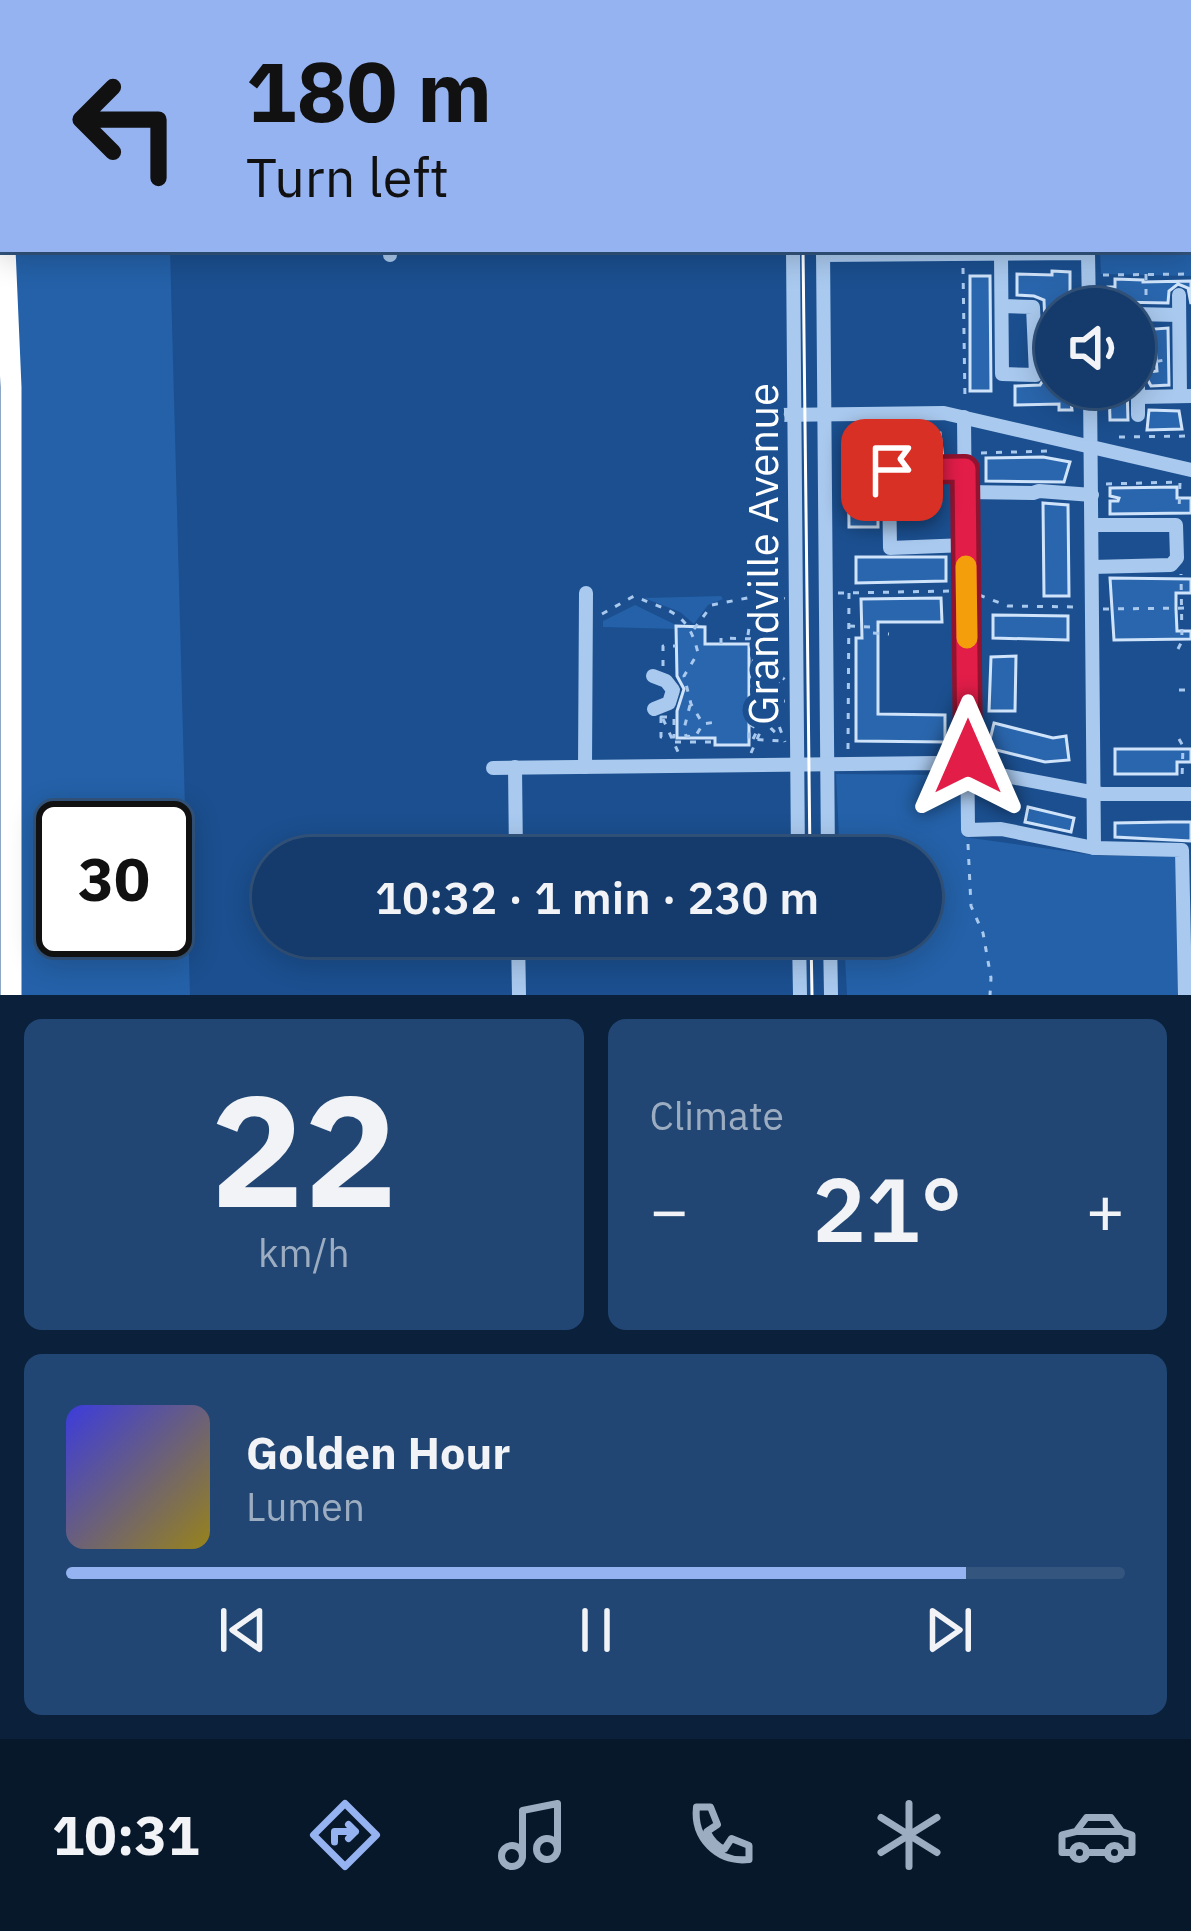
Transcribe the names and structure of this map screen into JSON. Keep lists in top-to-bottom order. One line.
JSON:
{"streets":{"street":["Grandville Avenue"]},"page":{"turn":["180 m","Turn left"],"limit":"30","trip":"10:32 · 1 min · 230 m","tile":[["22","km/h"],"Climate"],"heat":["−","21°","+"],"song":["Golden Hour","Lumen"],"tabs":"10:31"}}
